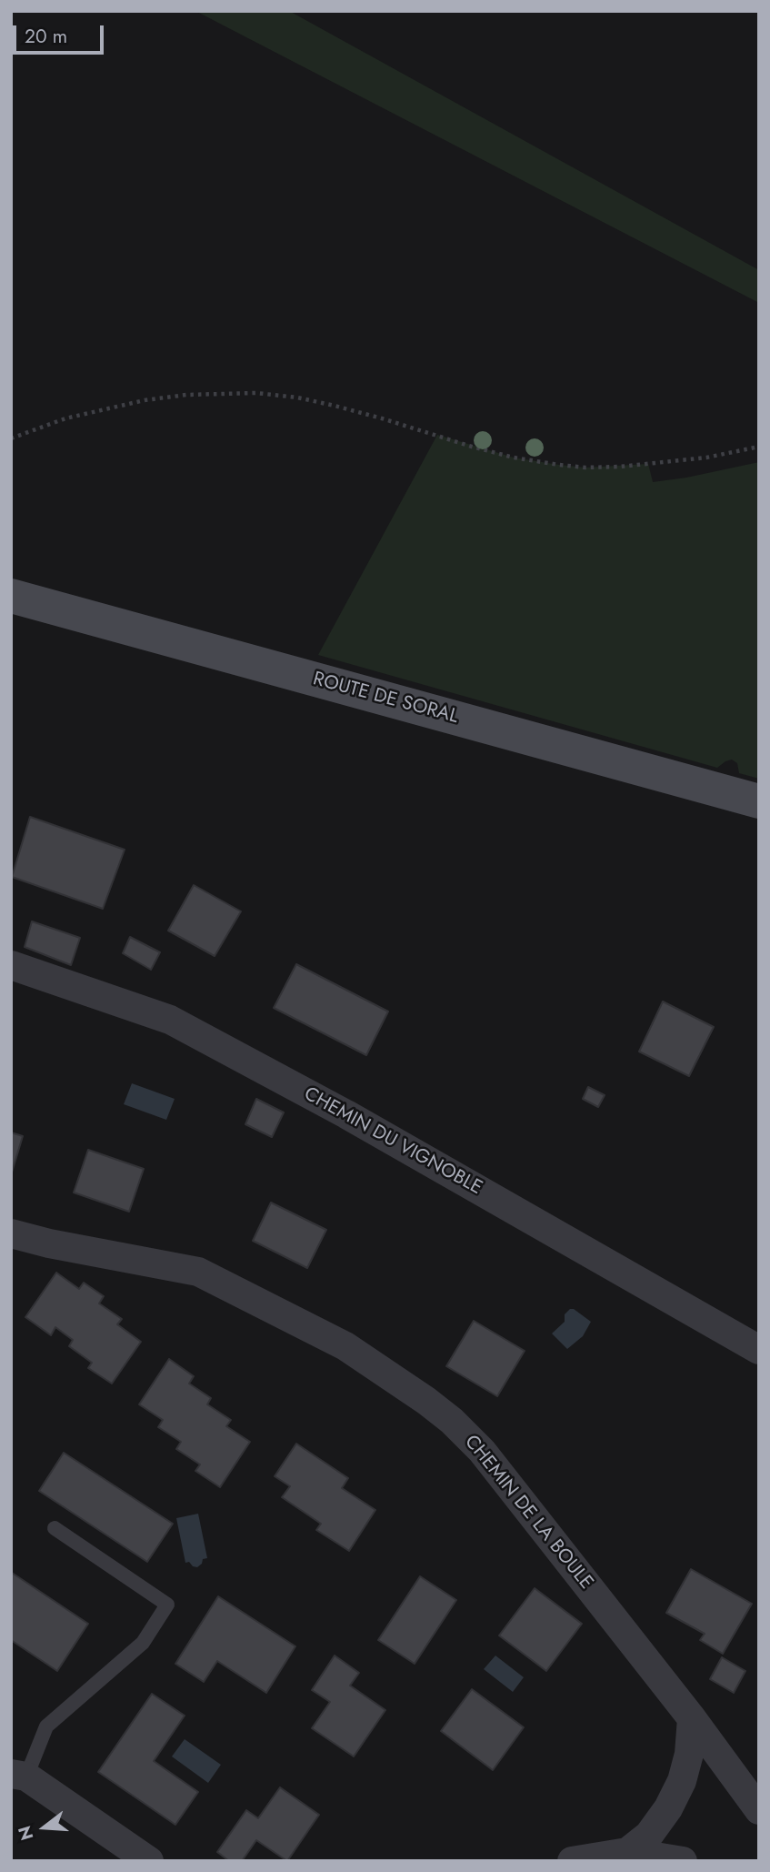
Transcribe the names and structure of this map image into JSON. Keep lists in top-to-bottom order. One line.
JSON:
{"streets":{"street":["ROUTE DE SORAL","CHEMIN DU VIGNOBLE","CHEMIN DE LA BOULE"]},"scale_bar":"20 m","north":"left"}
